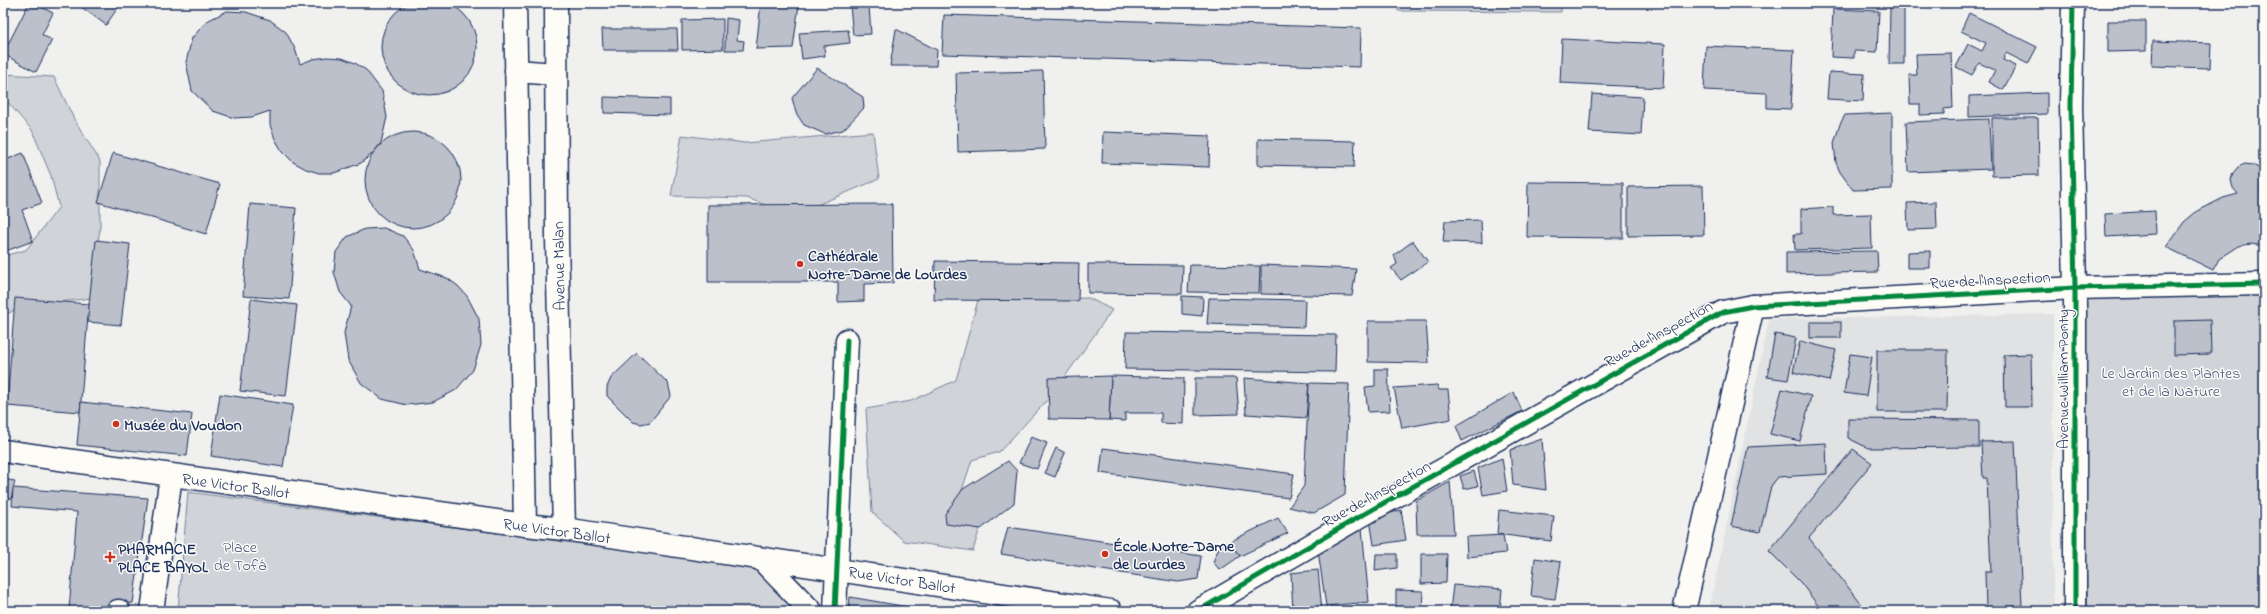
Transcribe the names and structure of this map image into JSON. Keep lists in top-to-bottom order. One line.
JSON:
{"streets":{"street":["Avenue Malan","Rue de l'Inspection","Avenue William Ponty","Rue Victor Ballot"]},"crossings":[["Avenue Malan","Rue Victor Ballot"],["Rue de l'Inspection","Avenue William Ponty"]],"parks":["Le Jardin des Plantes et de la Nature","Place de Tofá"],"places":{"other":["Cathédrale Notre-Dame de Lourdes","Musée du Voudon","École Notre-Dame de Lourdes"],"health":["PHARMACIE PLACE BAYOL"]}}
